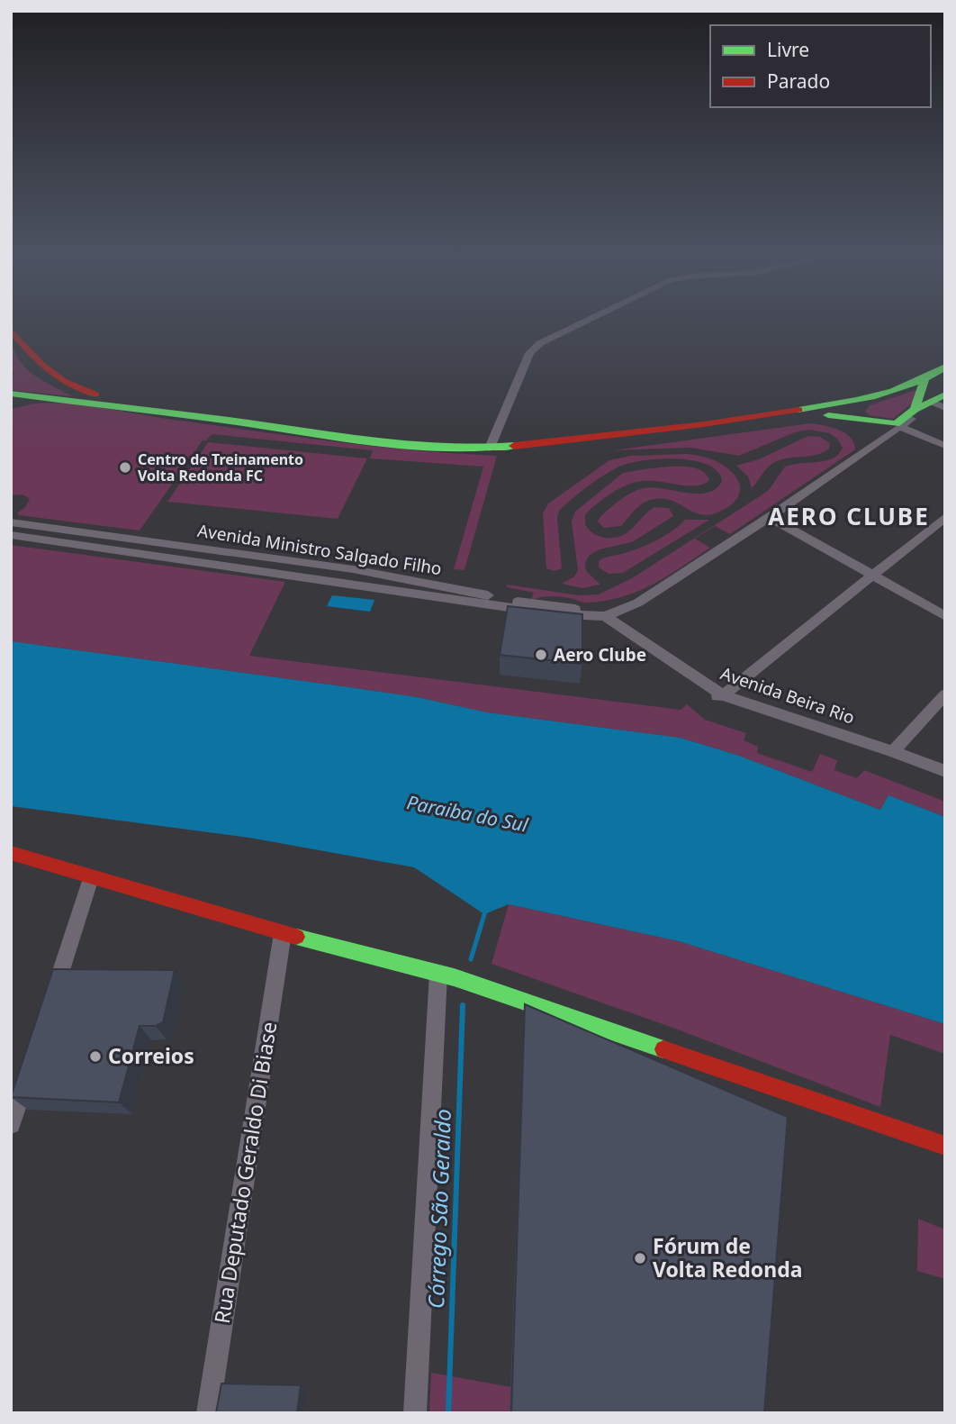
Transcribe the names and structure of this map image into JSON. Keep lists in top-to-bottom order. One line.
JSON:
{"streets":{"street":["Avenida Ministro Salgado Filho","Avenida Beira Rio","Rua Deputado Geraldo Di Biase"]},"crossings":[["Avenida Ministro Salgado Filho","Avenida Beira Rio"]],"districts":["AERO CLUBE"],"water":["Paraiba do Sul","Córrego São Geraldo"],"places":["Centro de Treinamento Volta Redonda FC","Aero Clube","Correios","Fórum de Volta Redonda"],"legend":["Livre","Parado"]}
